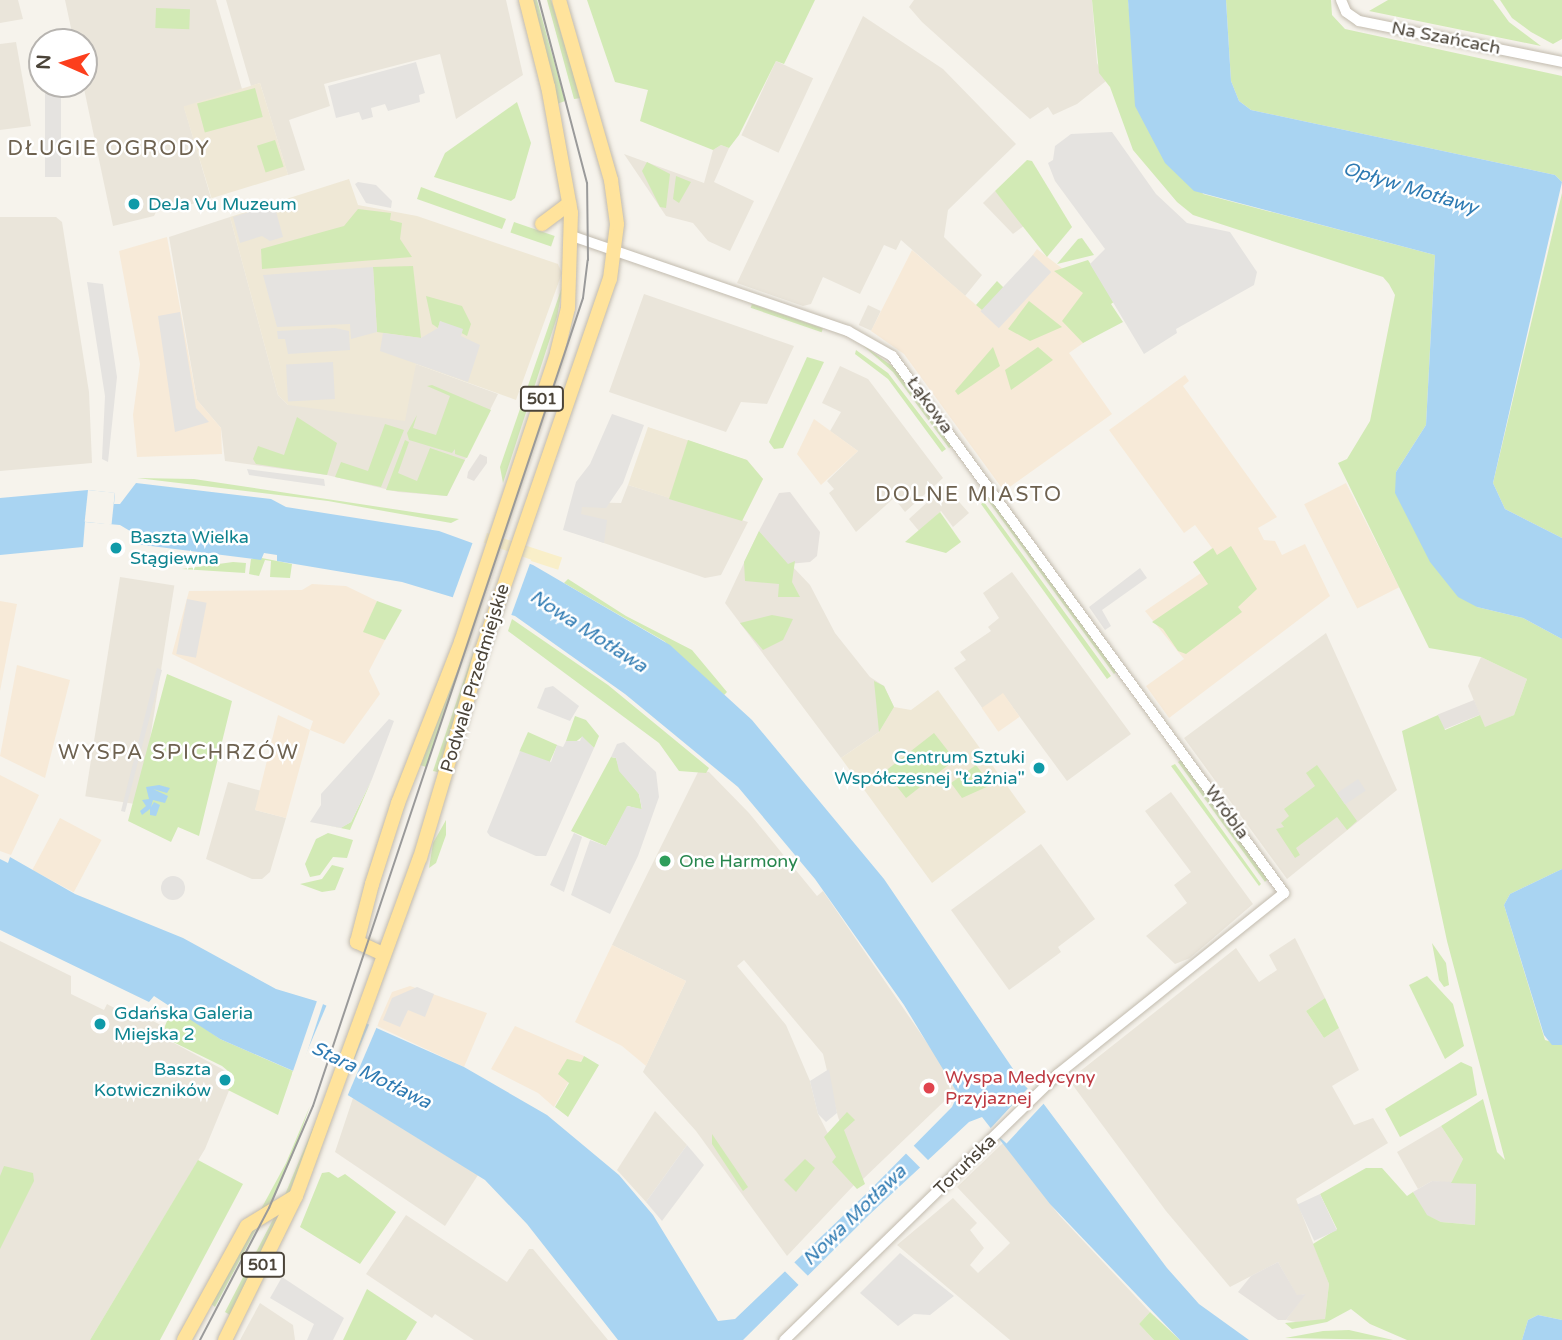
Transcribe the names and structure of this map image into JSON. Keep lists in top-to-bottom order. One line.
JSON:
{"streets":{"main road":["501","Podwale Przedmiejskie"],"street":["Na Szańcach","Łąkowa","Wróbla","Toruńska"]},"crossings":[["501","Podwale Przedmiejskie"],["Łąkowa","Podwale Przedmiejskie"],["Łąkowa","Wróbla"],["Wróbla","Toruńska"]],"districts":["DŁUGIE OGRODY","DOLNE MIASTO","WYSPA SPICHRZÓW"],"water":["Opływ Motławy","Nowa Motława","Stara Motława"],"places":["DeJa Vu Muzeum","Baszta Wielka Stągiewna","Centrum Sztuki Współczesnej \"Łaźnia\"","One Harmony","Gdańska Galeria Miejska 2","Baszta Kotwiczników","Wyspa Medycyny Przyjaznej"],"north":"left"}
